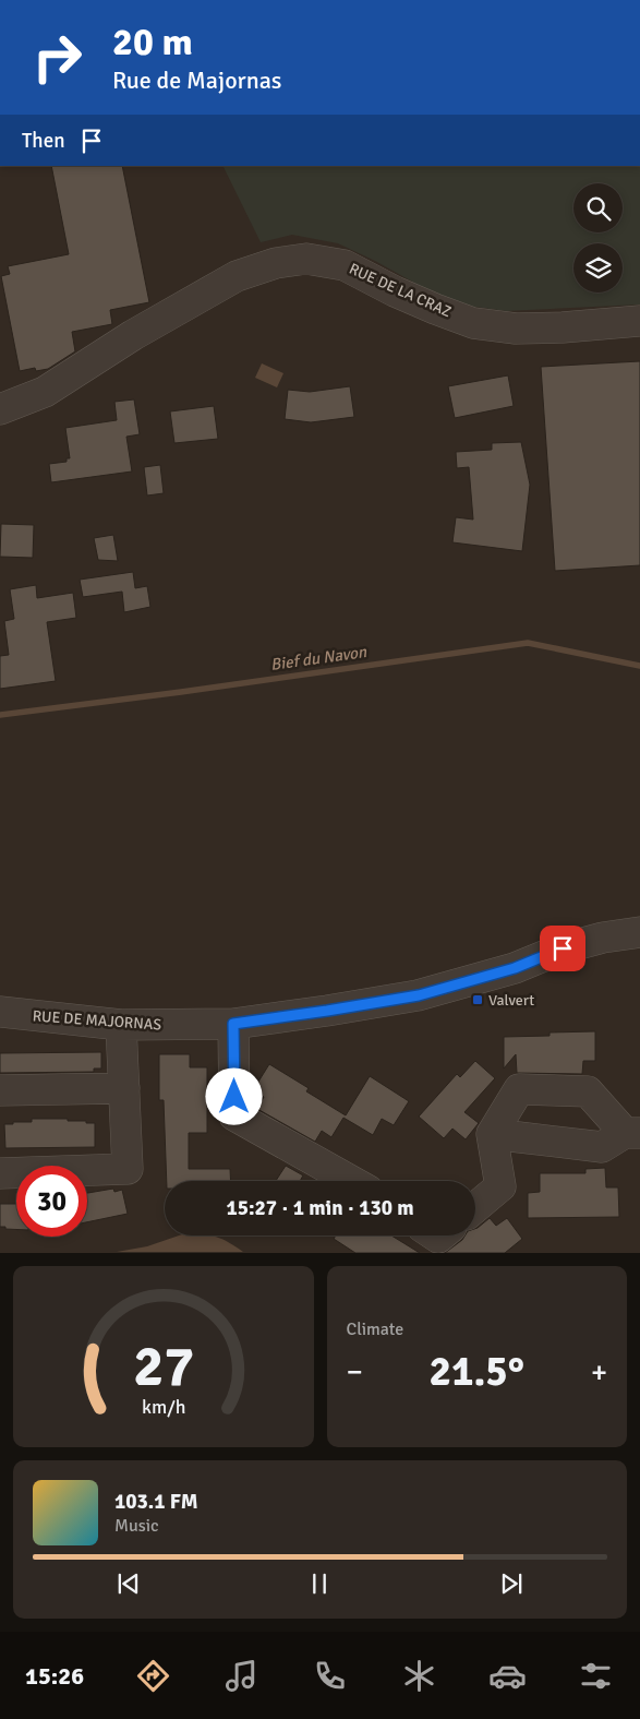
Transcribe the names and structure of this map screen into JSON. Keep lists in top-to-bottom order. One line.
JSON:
{"streets":{"street":["RUE DE LA CRAZ","RUE DE MAJORNAS"]},"water":["Bief du Navon"],"places":{"transit":["Valvert"]},"page":{"turn":["20 m","Rue de Majornas"],"then":"Then","limit":"30","trip":"15:27 · 1 min · 130 m","tile":"Climate","heat":["−","21.5°","+"],"song":["103.1 FM","Music"],"tabs":"15:26","gauge":["27","km/h"]}}
